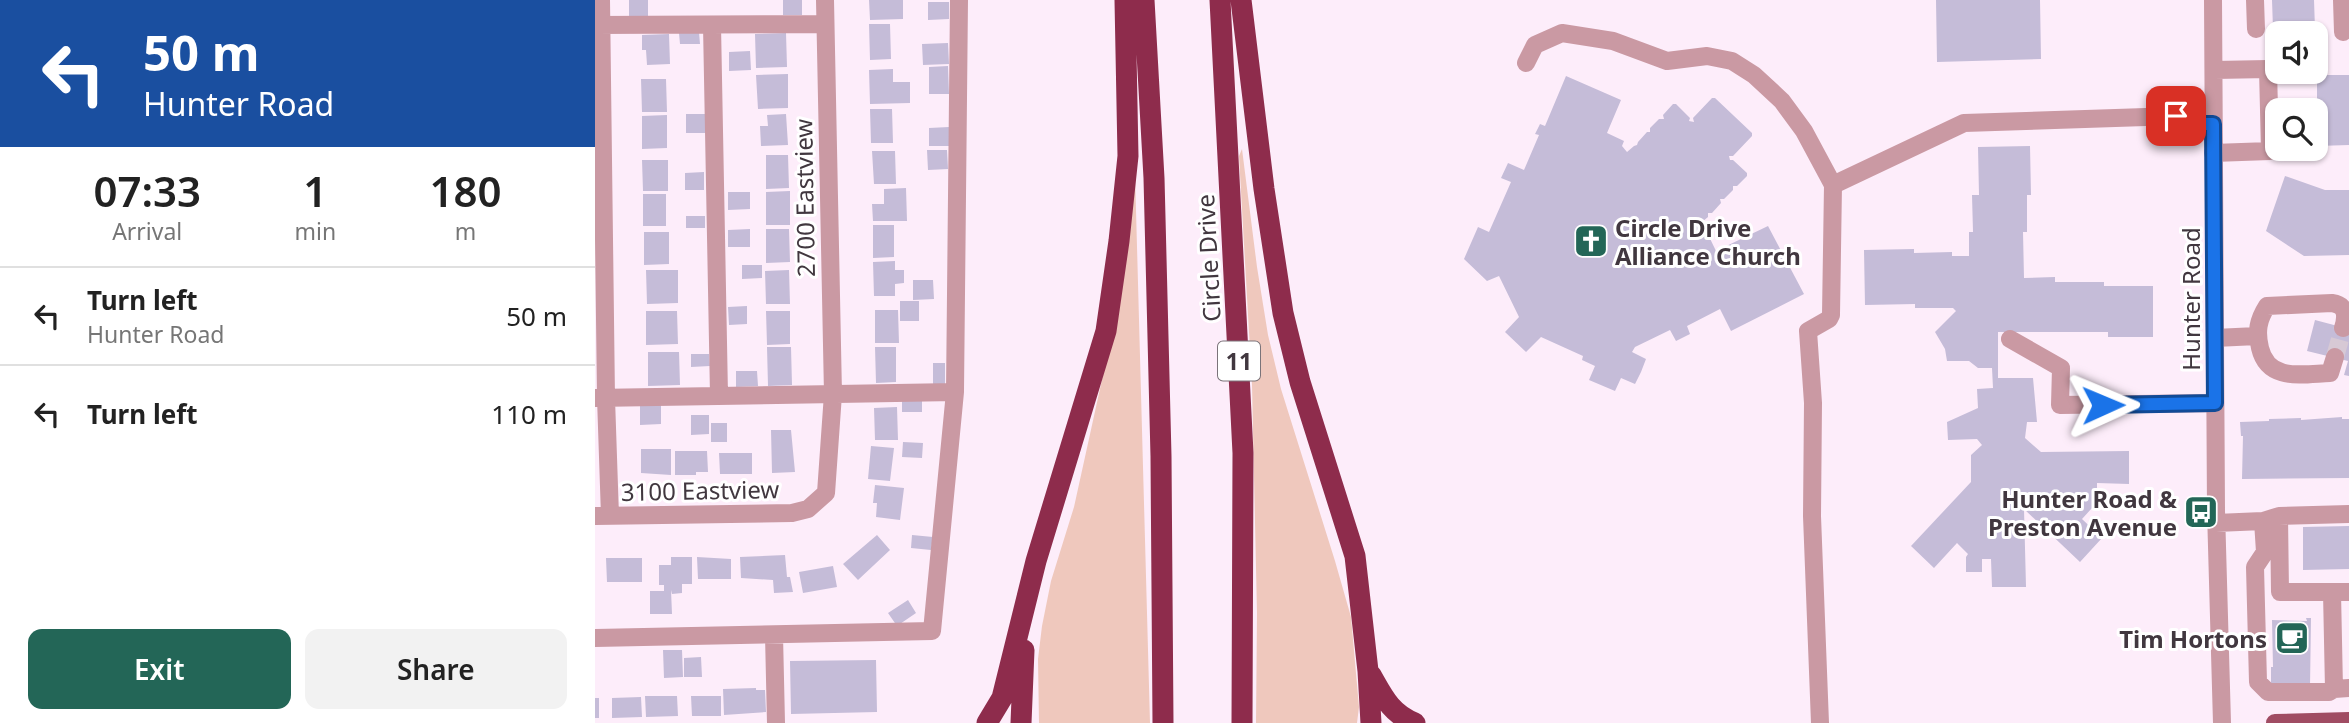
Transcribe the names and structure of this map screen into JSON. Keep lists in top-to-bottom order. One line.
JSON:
{"streets":{"highway":["Circle Drive","11"],"street":["2700 Eastview","Hunter Road","3100 Eastview"]},"crossings":[["2700 Eastview","3100 Eastview"]],"places":{"church":["Circle Drive Alliance Church"],"bus stop":["Hunter Road & Preston Avenue"],"cafe":["Tim Hortons"]},"page":{"turn":["50 m","Hunter Road"],"eta":["07:33","Arrival","1","min","180","m"],"list":[{"name":"Turn left","note":"Hunter Road","value":"50 m"},{"name":"Turn left","value":"110 m"}],"buttons":["Exit","Share"]}}
